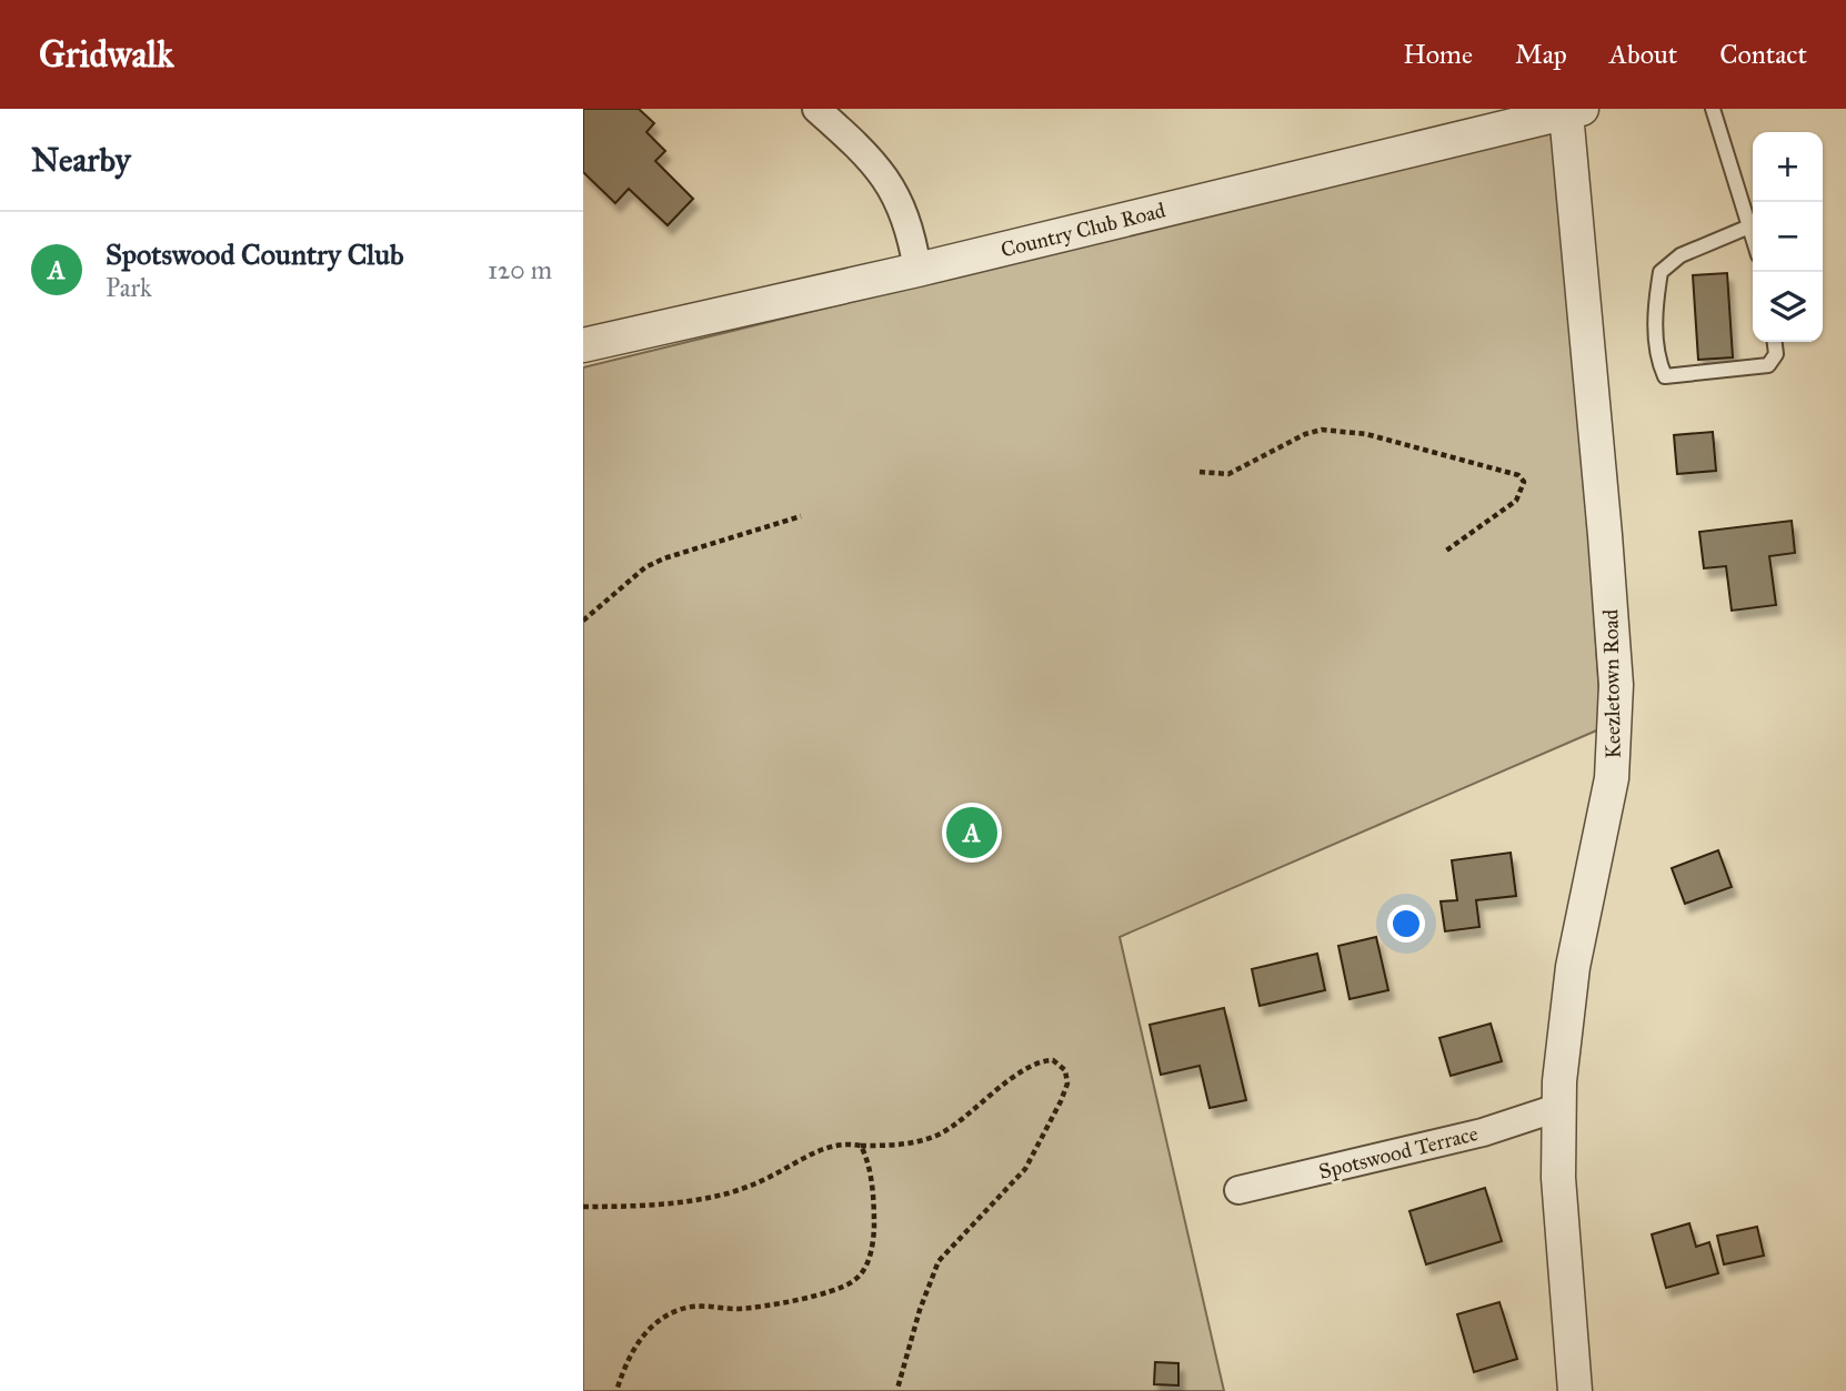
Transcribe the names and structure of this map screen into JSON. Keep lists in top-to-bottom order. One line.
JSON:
{"streets":{"street":["Country Club Road","Keezletown Road","Spotswood Terrace"]},"crossings":[["Country Club Road","Keezletown Road"],["Keezletown Road","Spotswood Terrace"]],"page":{"header":"Gridwalk","nav":["Home","Map","About","Contact"],"heading":"Nearby","map_buttons":["+","−"],"list":[{"mark":"A","name":"Spotswood Country Club","note":"Park","value":"120 m"}],"pins":"A"}}
